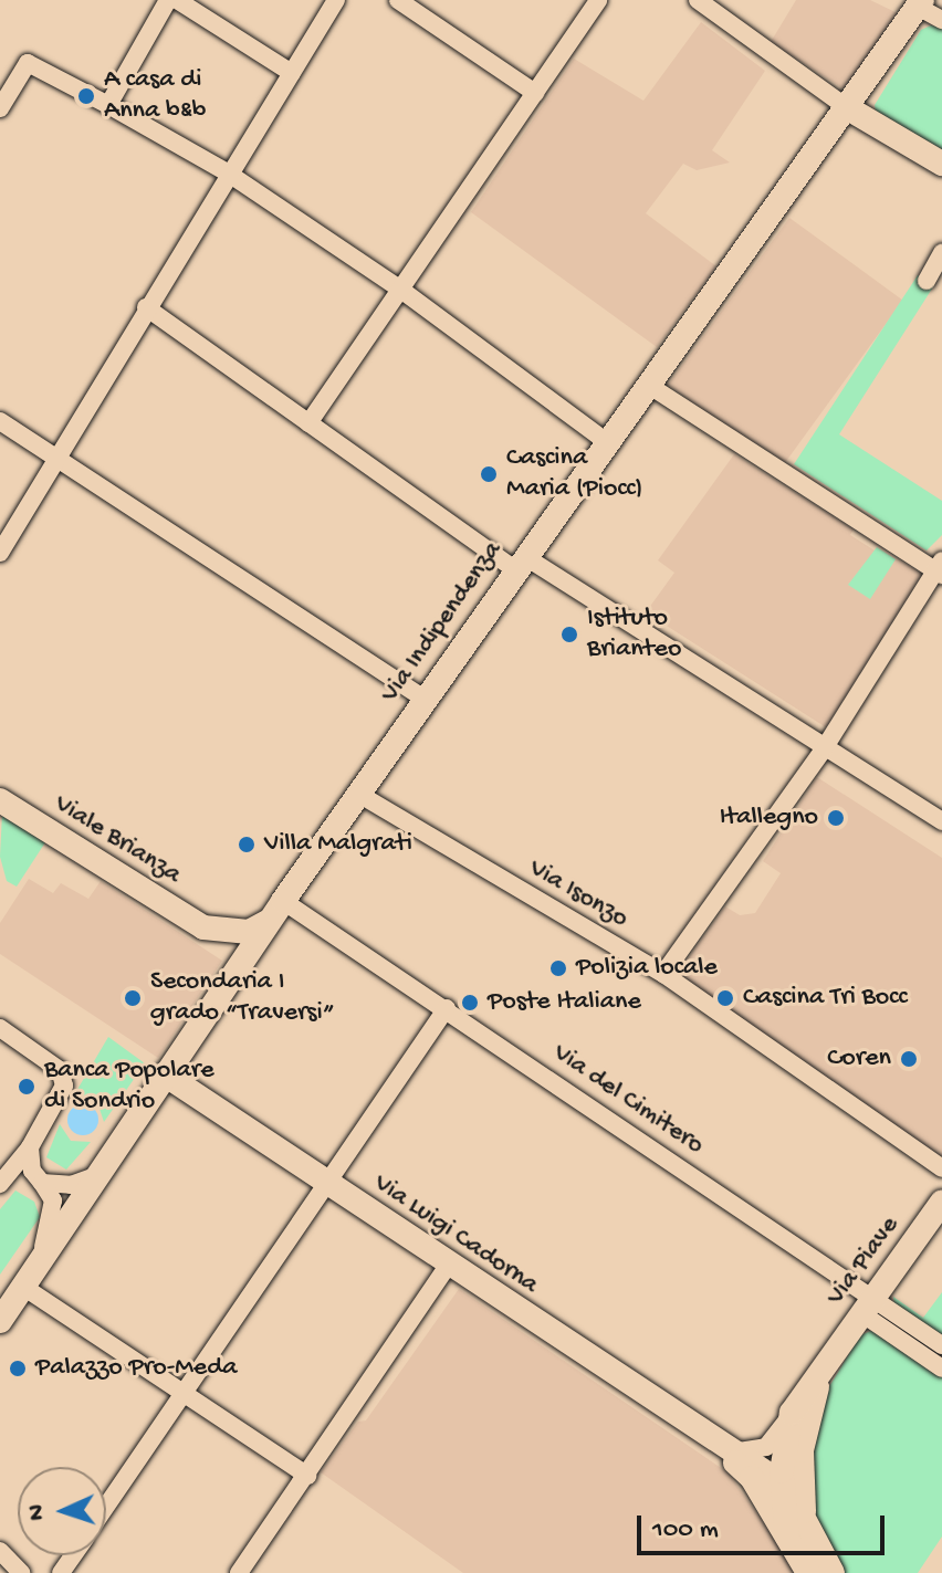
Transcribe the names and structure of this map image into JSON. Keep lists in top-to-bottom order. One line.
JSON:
{"streets":{"street":["Via Indipendenza","Viale Brianza","Via Isonzo","Via del Cimitero","Via Luigi Cadorna","Via Piave"]},"crossings":[["Via Indipendenza","Viale Brianza"],["Via Indipendenza","Via Isonzo"],["Via Indipendenza","Via del Cimitero"],["Via Indipendenza","Via Luigi Cadorna"],["Viale Brianza","Via del Cimitero"],["Via del Cimitero","Via Piave"],["Via Luigi Cadorna","Via Piave"]],"places":["A casa di Anna b&b","Cascina Maria (Piocc)","Istituto Brianteo","Itallegno","Villa Malgrati","Polizia locale","Secondaria I grado “Traversi”","Cascina Tri Bocc","Poste Italiane","Coren","Banca Popolare di Sondrio","Palazzo Pro-Meda"],"scale_bar":"100 m","north":"left"}
